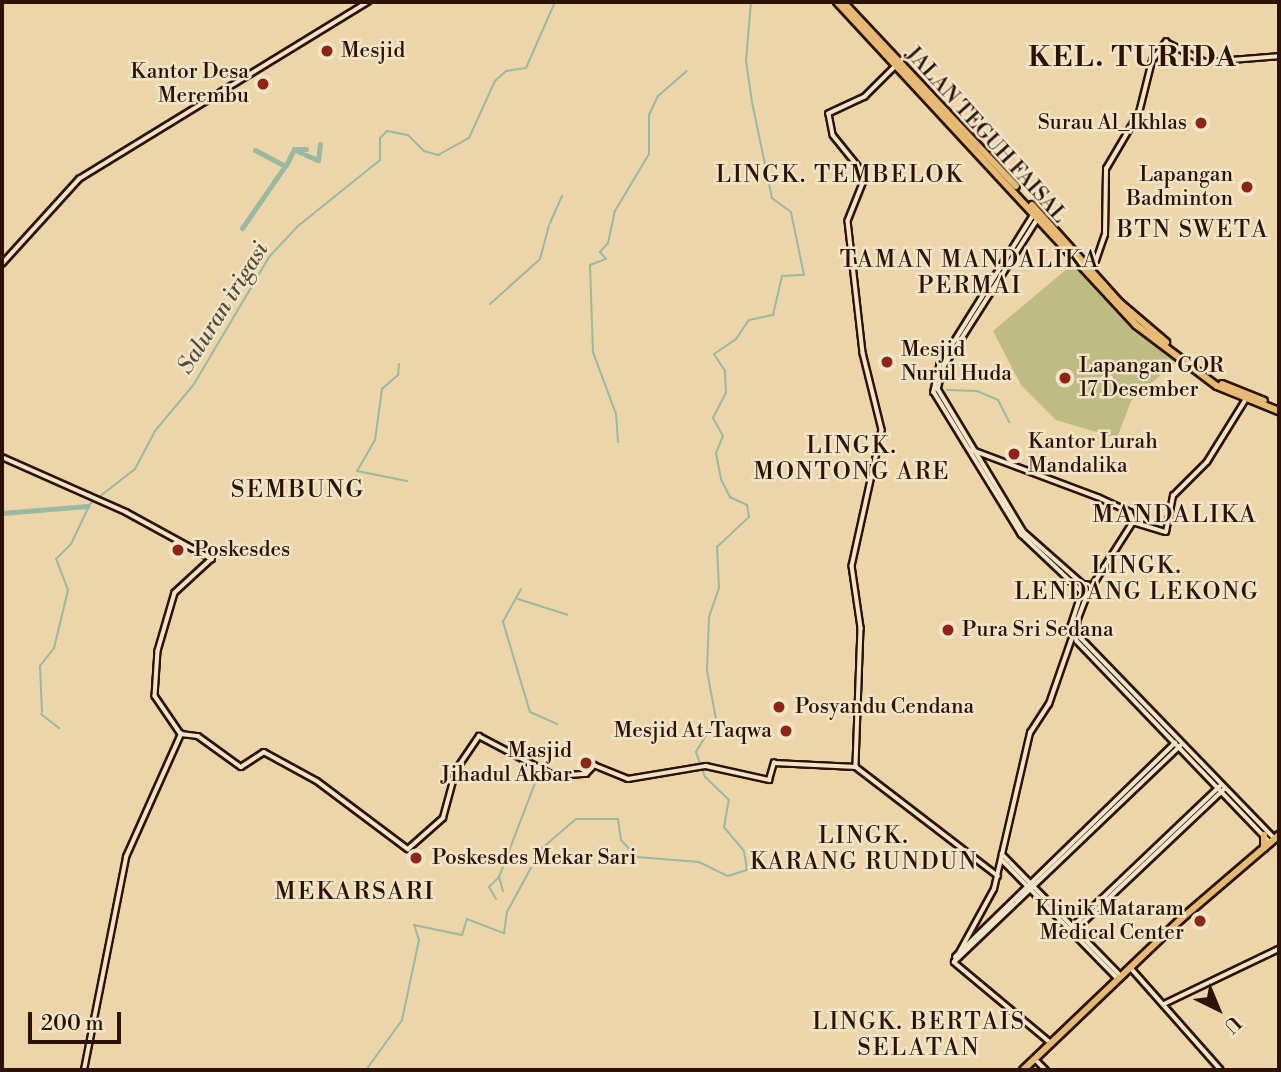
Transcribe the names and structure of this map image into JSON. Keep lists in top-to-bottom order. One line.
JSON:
{"streets":{"highway":["JALAN TEGUH FAISAL"]},"districts":["KEL. TURIDA","LINGK. TEMBELOK","BTN SWETA","TAMAN MANDALIKA PERMAI","LINGK. MONTONG ARE","SEMBUNG","MANDALIKA","LINGK. LENDANG LEKONG","LINGK. KARANG RUNDUN","MEKARSARI","LINGK. BERTAIS SELATAN"],"water":["Saluran irigasi"],"places":["Mesjid","Kantor Desa Merembu","Surau Al_Ikhlas","Lapangan Badminton","Mesjid Nurul Huda","Lapangan GOR 17 Desember","Kantor Lurah Mandalika","Poskesdes","Pura Sri Sedana","Posyandu Cendana","Mesjid At-Taqwa","Masjid Jihadul Akbar","Poskesdes Mekar Sari","Klinik Mataram Medical Center"],"scale_bar":"200 m","north":"bottom right"}
